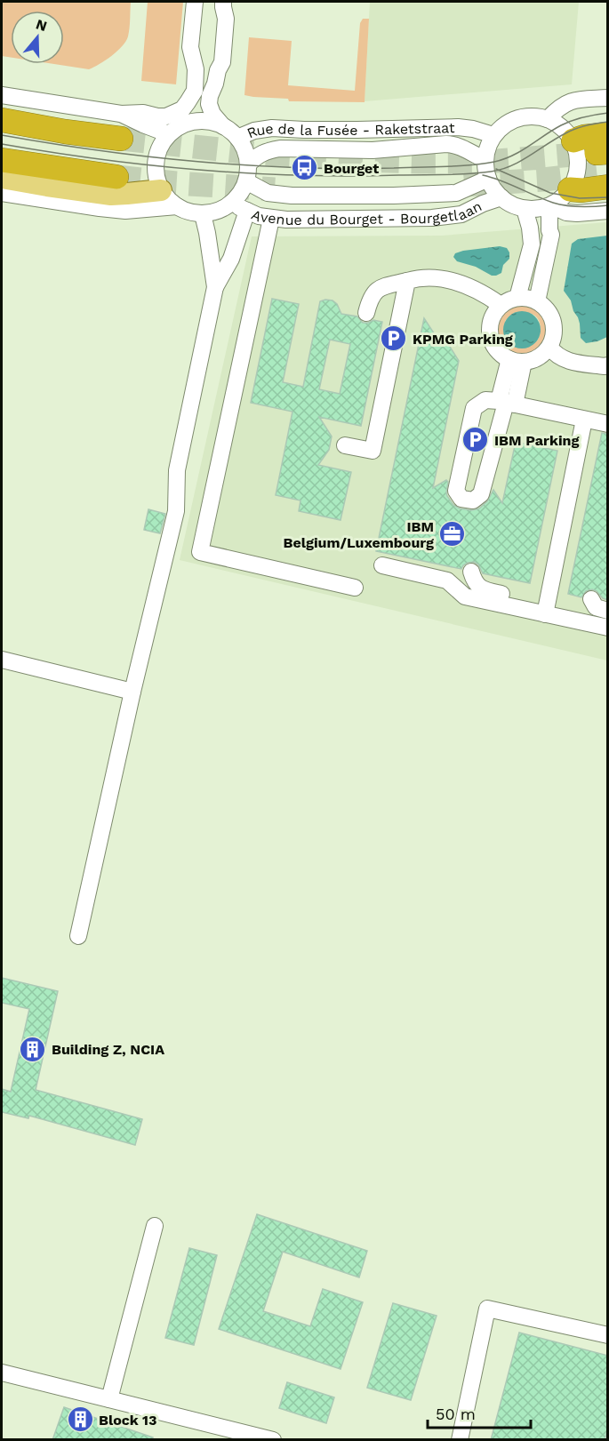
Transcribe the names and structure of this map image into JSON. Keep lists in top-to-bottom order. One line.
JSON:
{"streets":{"street":["Rue de la Fusée - Raketstraat","Avenue du Bourget - Bourgetlaan"]},"crossings":[["Rue de la Fusée - Raketstraat","Avenue du Bourget - Bourgetlaan"]],"places":{"bus stop":["Bourget"],"parking":["KPMG Parking","IBM Parking"],"office":["IBM Belgium/Luxembourg"],"building":["Building Z, NCIA","Block 13"]},"scale_bar":"50 m","north":"top"}
